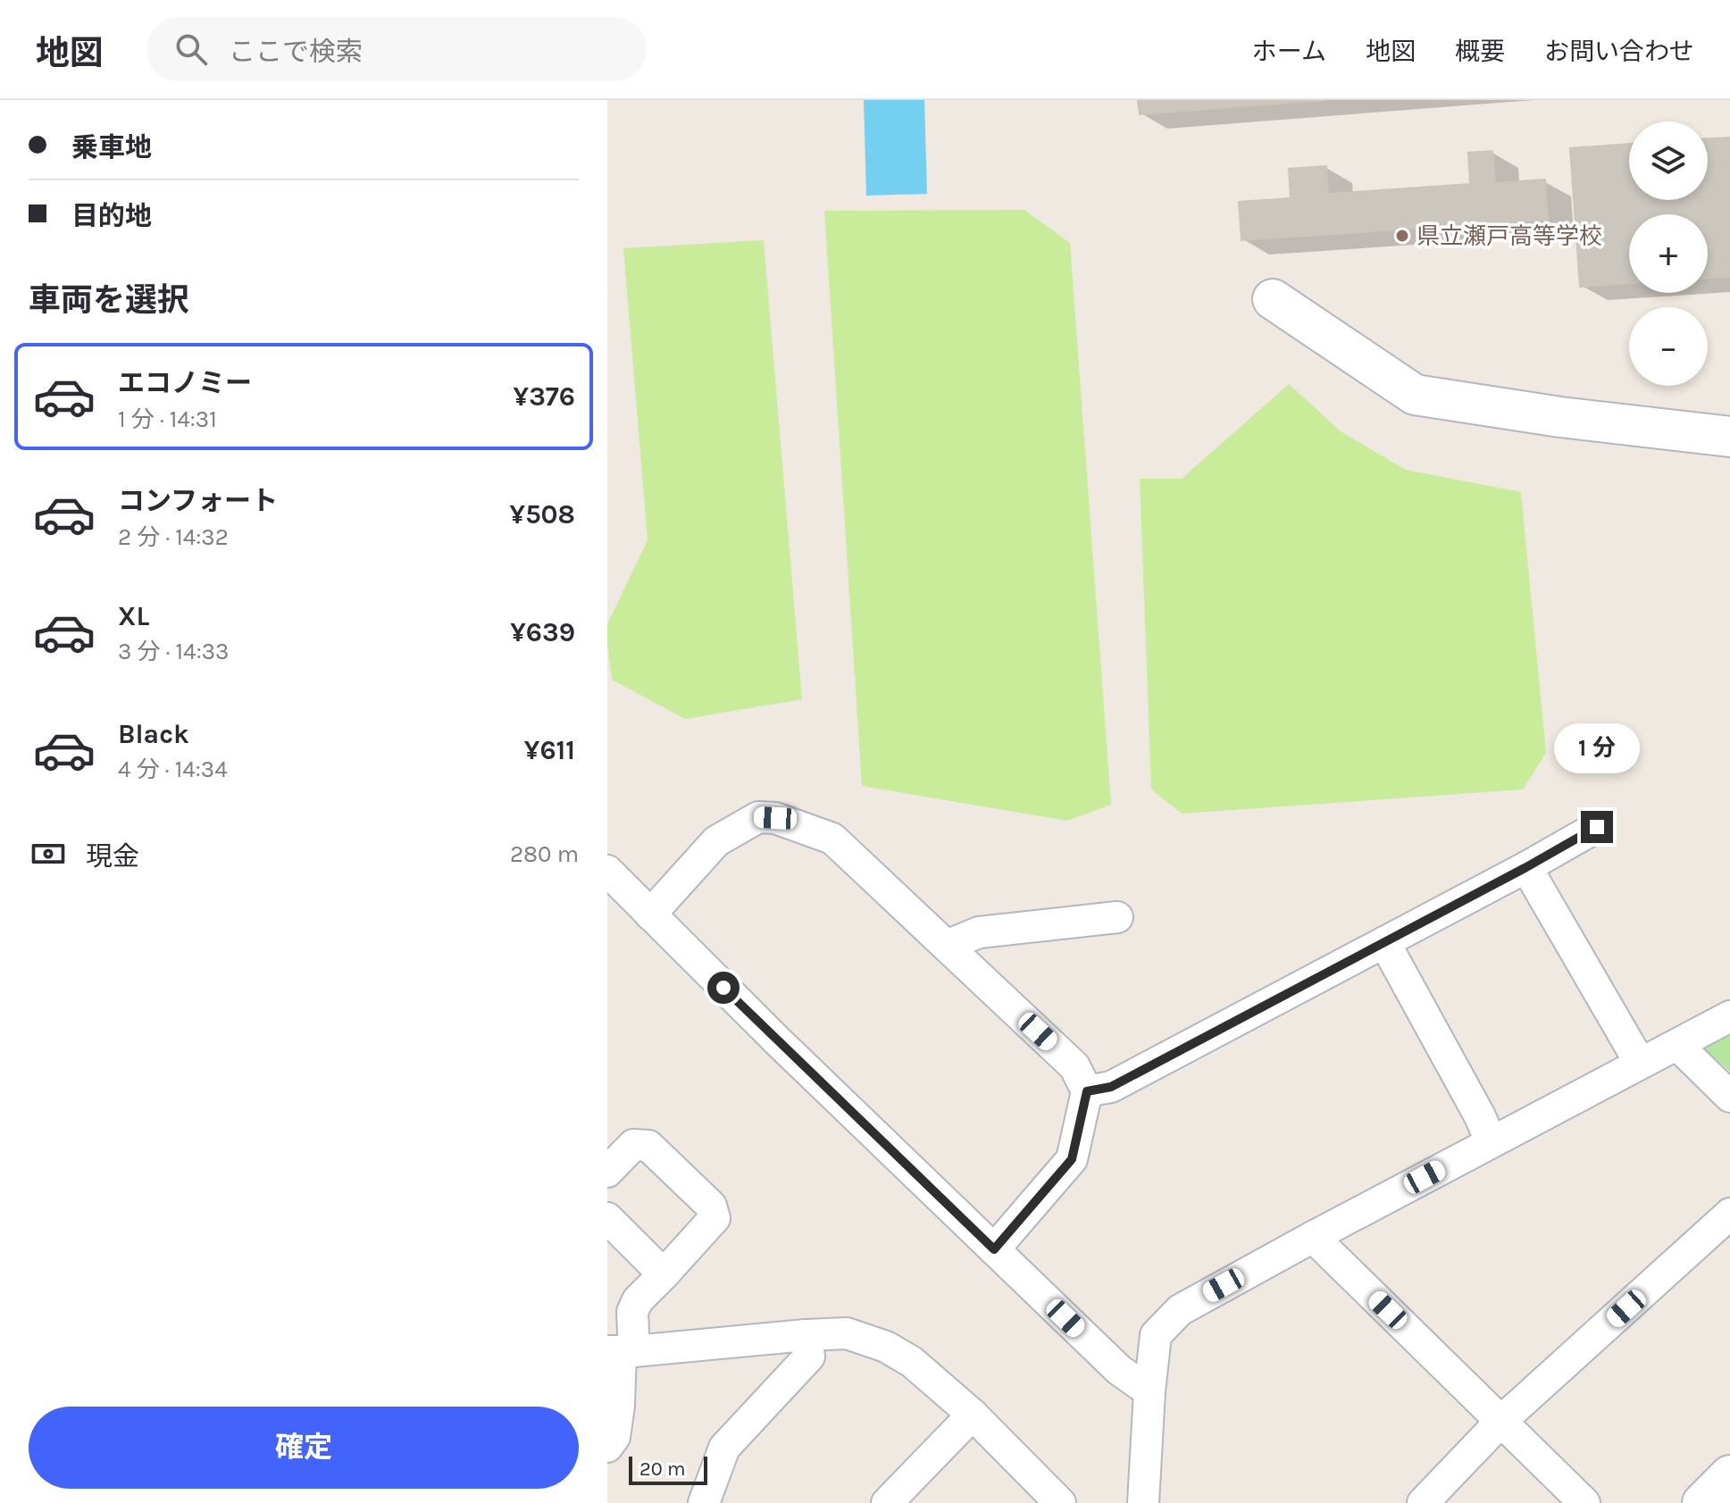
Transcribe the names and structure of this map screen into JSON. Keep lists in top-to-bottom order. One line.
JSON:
{"places":["県立瀬戸高等学校"],"scale_bar":"20 m","page":{"header":"地図","search":"ここで検索","nav":["ホーム","地図","概要","お問い合わせ"],"banner":["乗車地","目的地"],"map_buttons":["+","−"],"heading":"車両を選択","list":[{"name":"エコノミー","note":"1 分 · 14:31","value":"¥376"},{"name":"コンフォート","note":"2 分 · 14:32","value":"¥508"},{"name":"XL","note":"3 分 · 14:33","value":"¥639"},{"name":"Black","note":"4 分 · 14:34","value":"¥611"}],"bubble":"1 分","pay":["現金","280 m"],"buttons":"確定","scale":"20 m"}}
